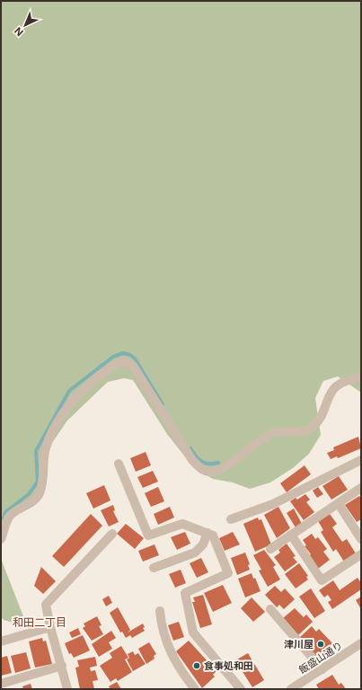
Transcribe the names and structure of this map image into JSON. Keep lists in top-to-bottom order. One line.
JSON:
{"streets":{"street":["飯盛山通り"]},"districts":["和田二丁目"],"places":["津川屋","食事処和田"],"north":"bottom left"}
